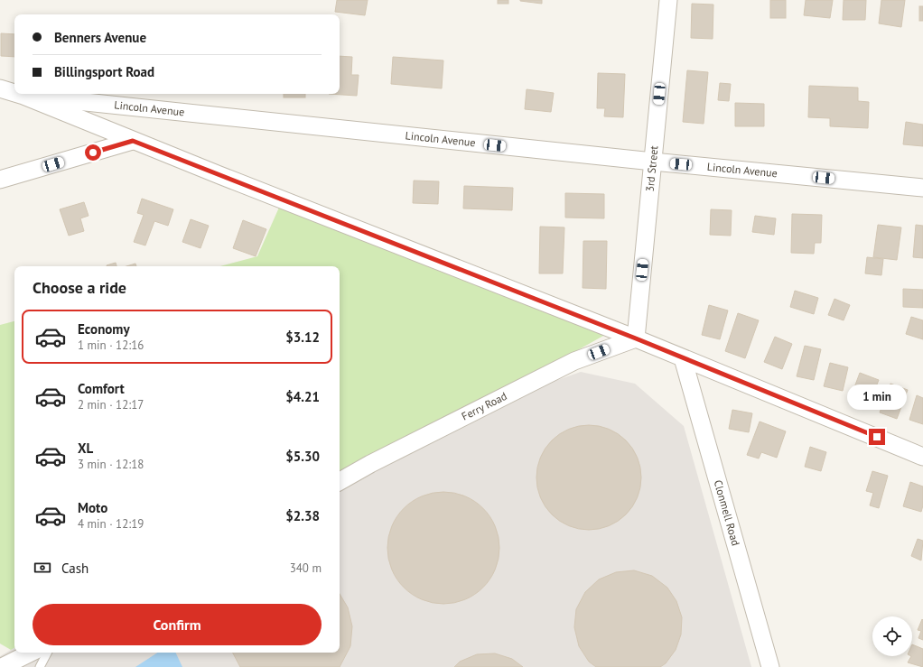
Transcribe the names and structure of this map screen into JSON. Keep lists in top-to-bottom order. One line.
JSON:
{"streets":{"street":["Lincoln Avenue","3rd Street","Ferry Road","Clonmell Road"]},"crossings":[["Lincoln Avenue","3rd Street"],["3rd Street","Ferry Road"]],"page":{"banner":["Benners Avenue","Billingsport Road"],"heading":"Choose a ride","list":[{"name":"Economy","note":"1 min · 12:16","value":"$3.12"},{"name":"Comfort","note":"2 min · 12:17","value":"$4.21"},{"name":"XL","note":"3 min · 12:18","value":"$5.30"},{"name":"Moto","note":"4 min · 12:19","value":"$2.38"}],"bubble":"1 min","pay":["Cash","340 m"],"buttons":"Confirm"}}
